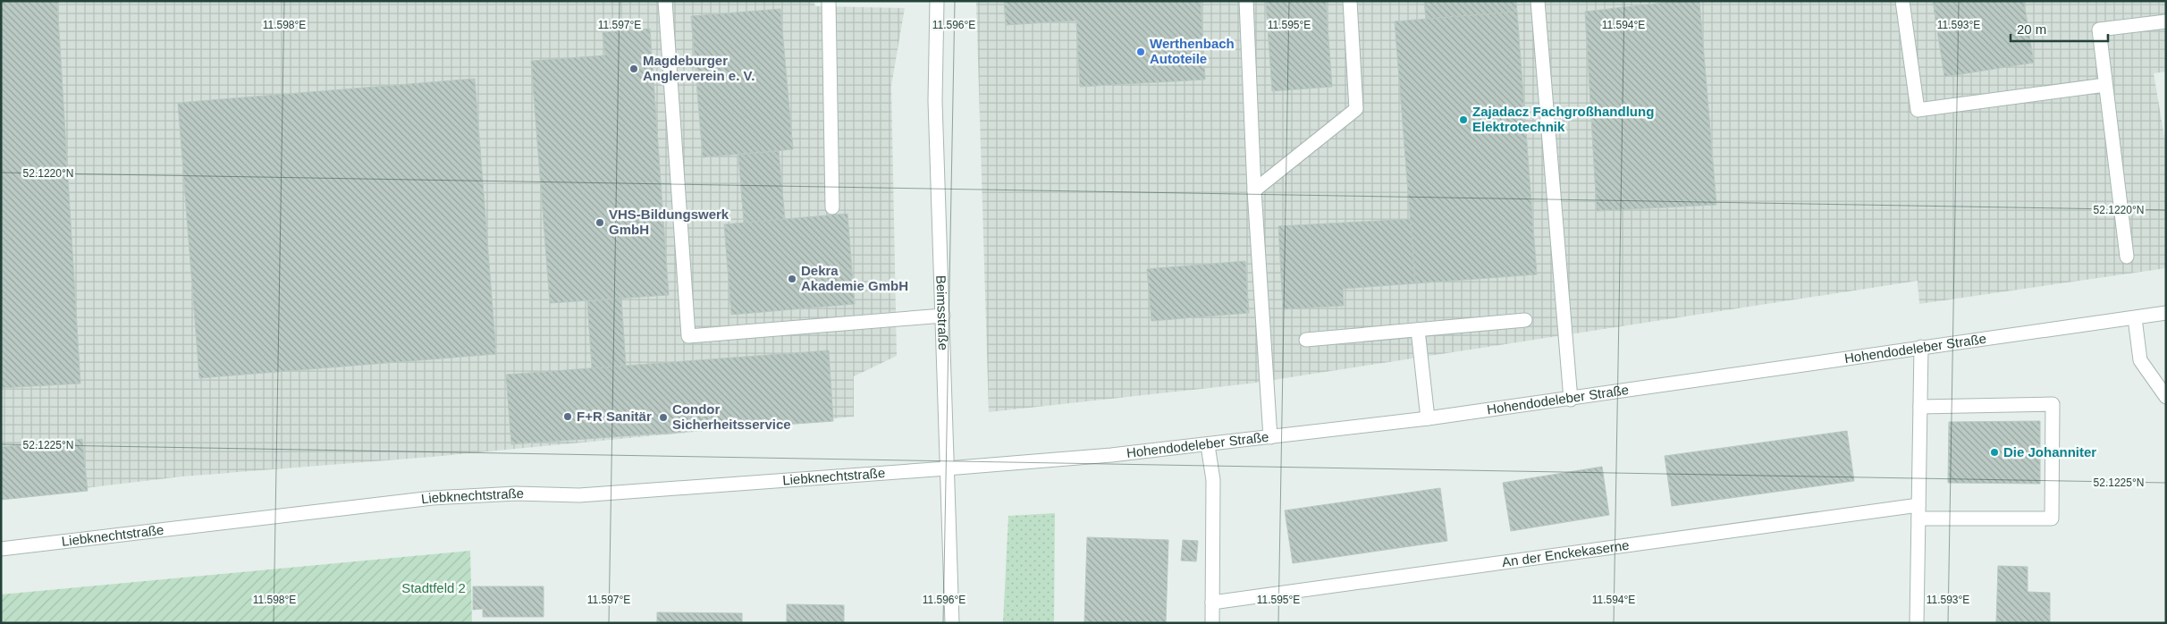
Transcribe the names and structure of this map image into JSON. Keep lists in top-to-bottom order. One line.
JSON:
{"streets":{"street":["Beimsstraße","Hohendodeleber Straße","Liebknechtstraße","An der Enckekaserne"]},"crossings":[["Beimsstraße","Hohendodeleber Straße"],["Beimsstraße","Liebknechtstraße"],["Hohendodeleber Straße","Liebknechtstraße"]],"parks":["Stadtfeld 2"],"places":["Werthenbach Autoteile","Magdeburger Anglerverein e. V.","Zajadacz Fachgroßhandlung Elektrotechnik","VHS-Bildungswerk GmbH","Dekra Akademie GmbH","F+R Sanitär","Condor Sicherheitsservice","Die Johanniter"],"scale_bar":"20 m","coordinates":["11.598°E","11.597°E","11.596°E","11.595°E","11.594°E","11.593°E","52.1220°N","52.1225°N"]}
